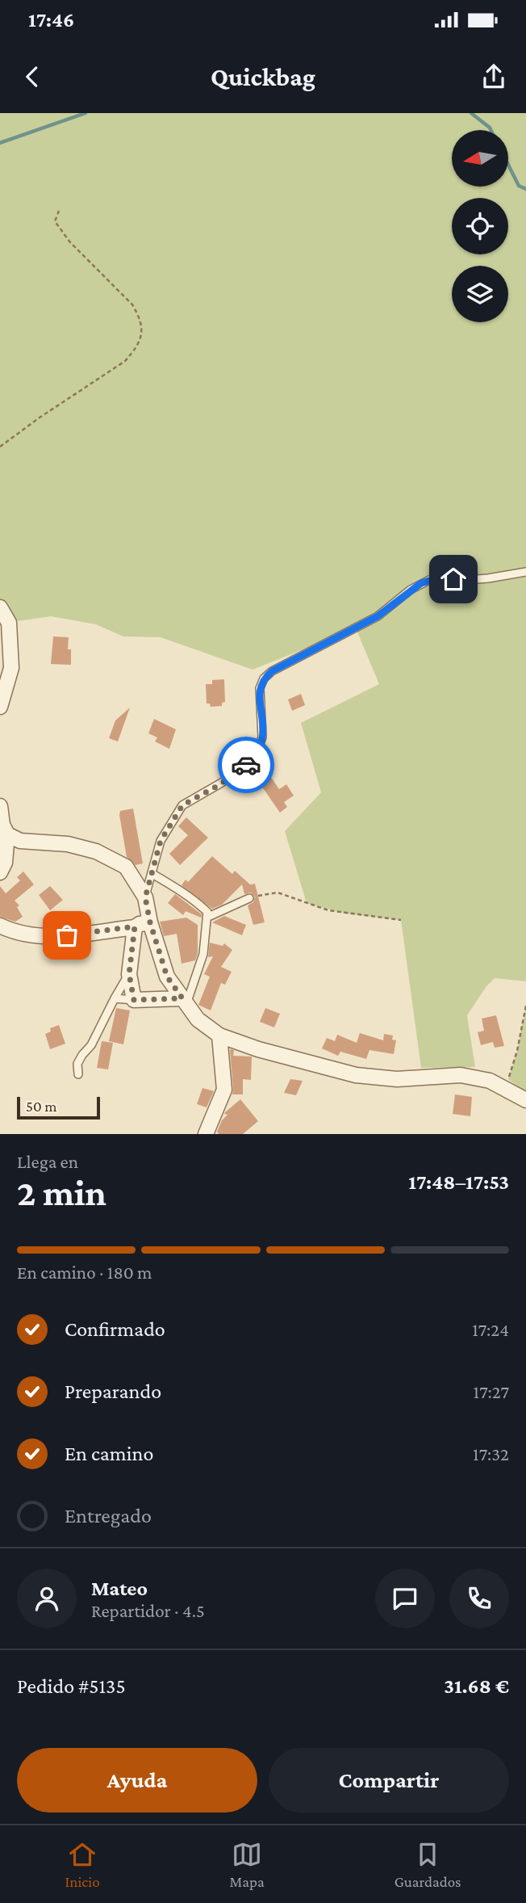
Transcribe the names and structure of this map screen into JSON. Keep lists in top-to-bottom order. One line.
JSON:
{"scale_bar":"50 m","north":"left","page":{"status":"17:46","header":"Quickbag","scale":"50 m","heading":["2 min","Llega en","17:48–17:53"],"panel":["Mateo","Repartidor · 4.5","Pedido #5135","31.68 €"],"bar":"En camino · 180 m","list":[["Confirmado","17:24"],["Preparando","17:27"],["En camino","17:32"],"Entregado"],"buttons":["Ayuda","Compartir"],"tabs":["Inicio","Mapa","Guardados"]}}
